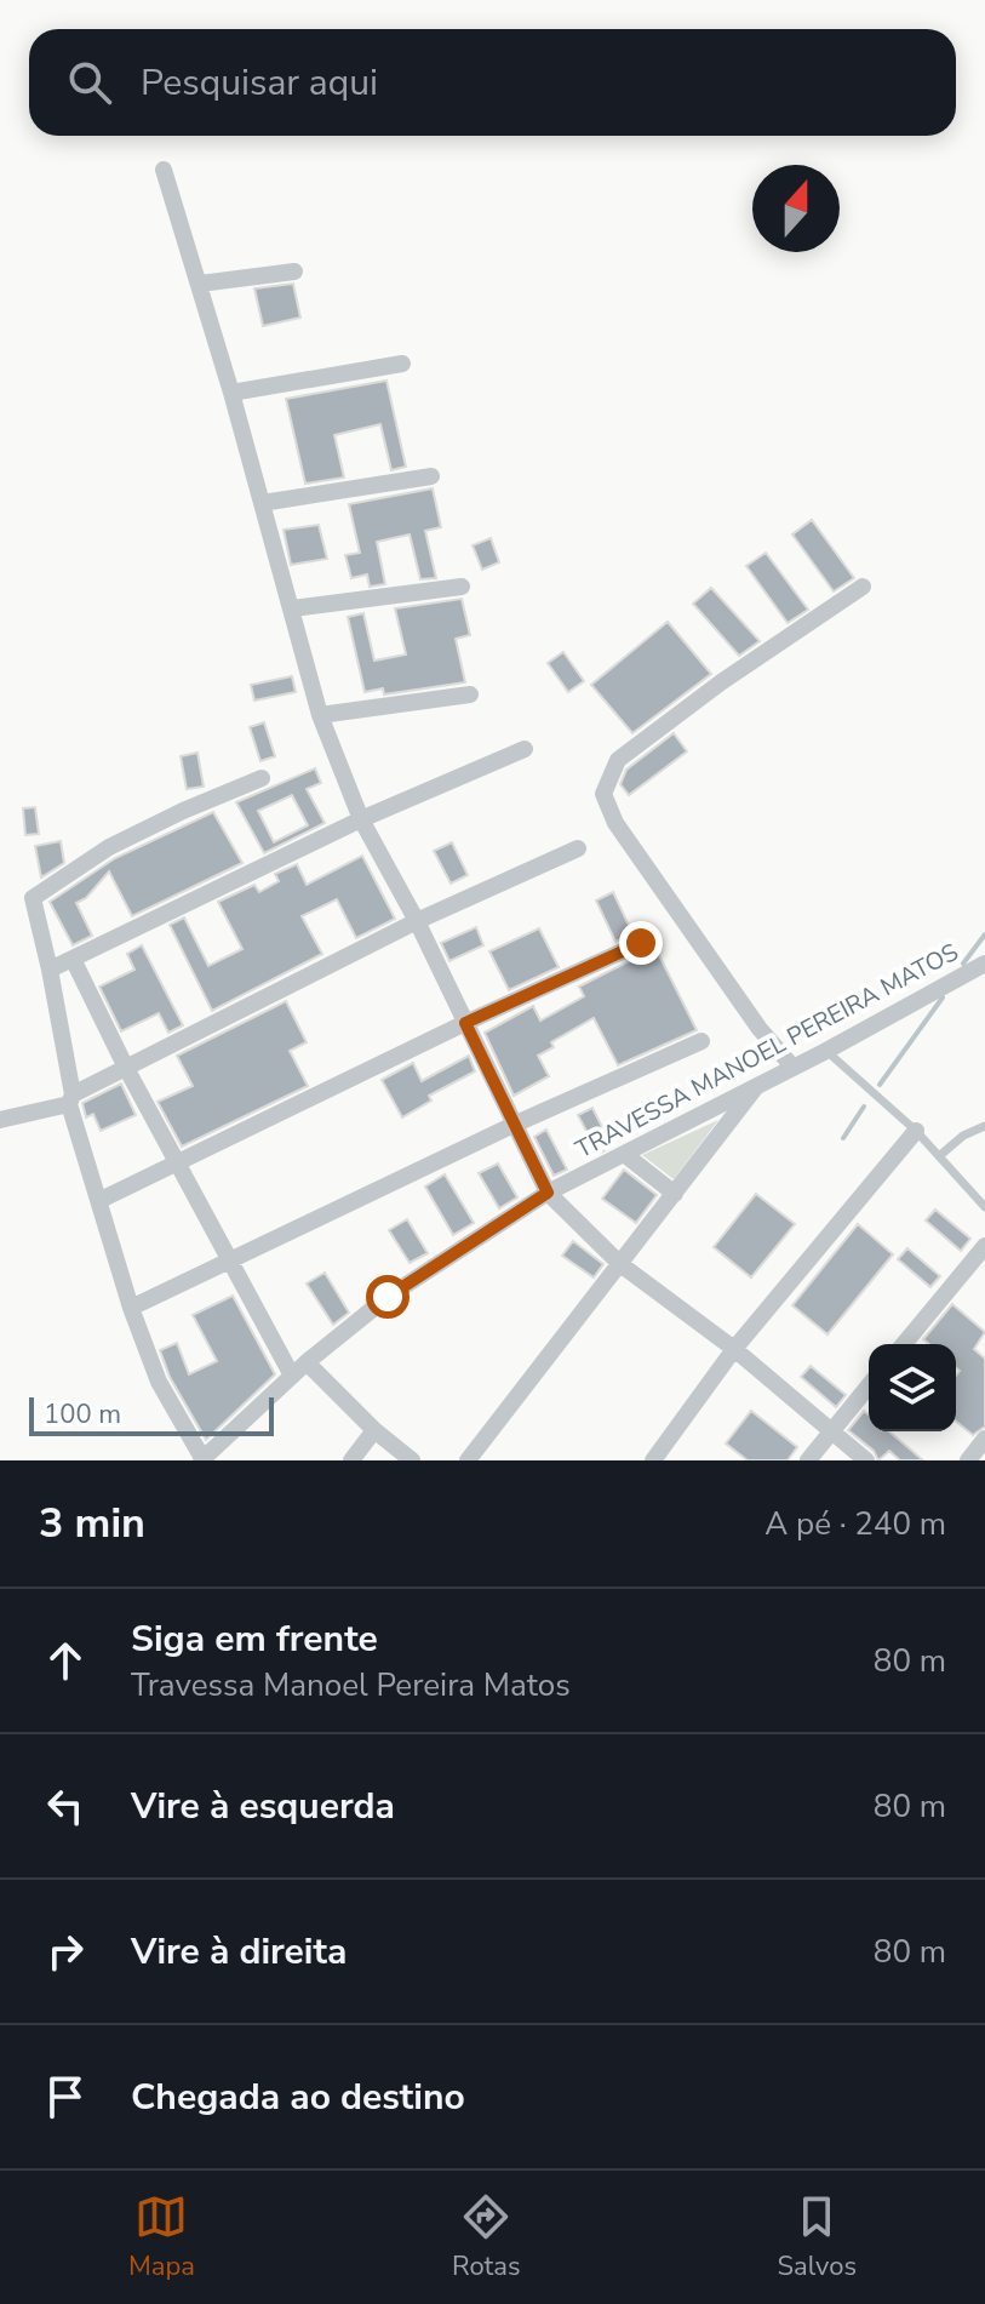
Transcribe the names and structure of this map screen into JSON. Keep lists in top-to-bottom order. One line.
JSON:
{"streets":{"street":["TRAVESSA MANOEL PEREIRA MATOS"]},"scale_bar":"100 m","north":"top","page":{"search":"Pesquisar aqui","scale":"100 m","heading":["3 min","A pé · 240 m"],"list":[["Siga em frente","Travessa Manoel Pereira Matos","80 m"],["Vire à esquerda","80 m"],["Vire à direita","80 m"],"Chegada ao destino"],"nav":["Mapa","Rotas","Salvos"]}}
